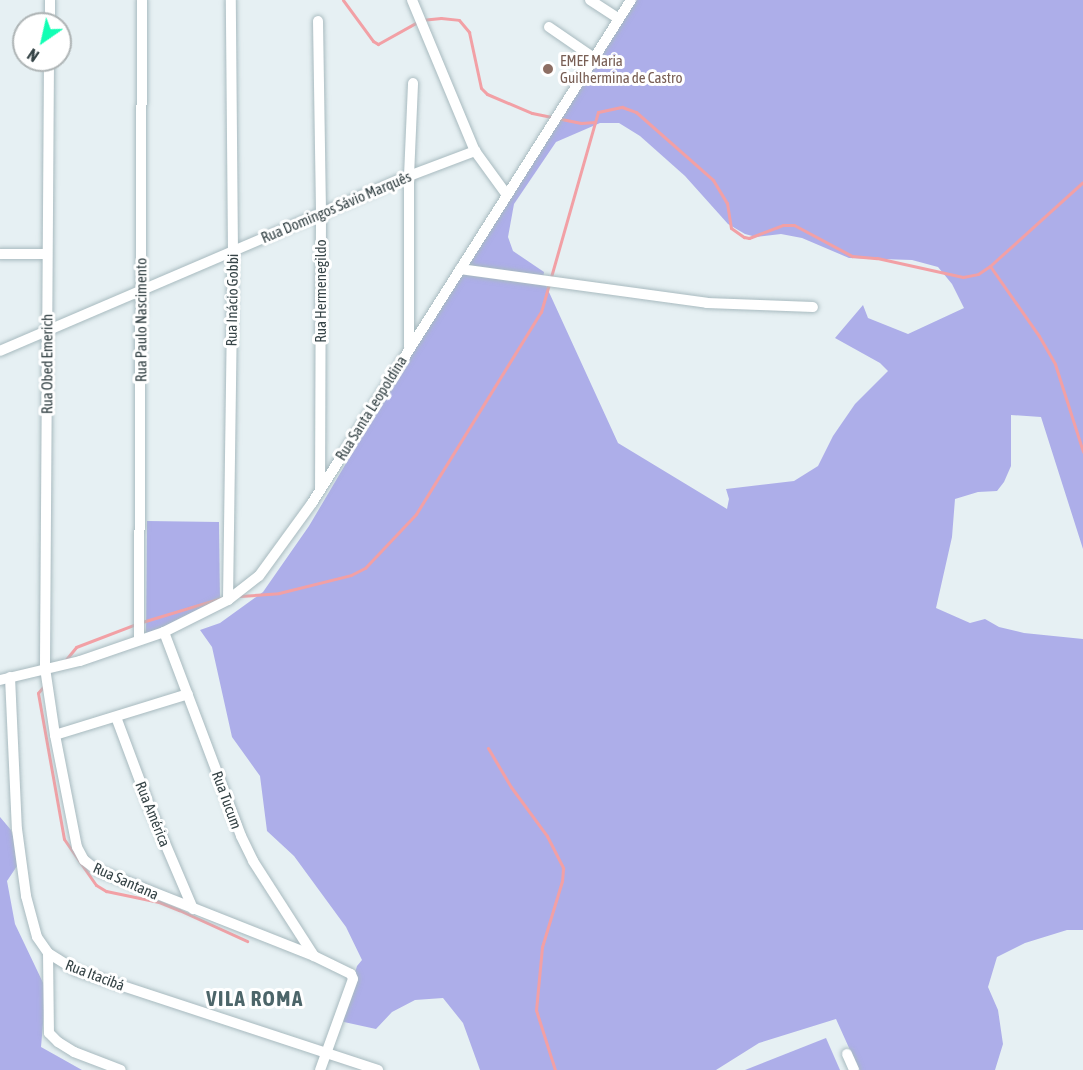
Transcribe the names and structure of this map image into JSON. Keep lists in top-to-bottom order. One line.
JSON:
{"streets":{"street":["Rua Domingos Sávio Marquês","Rua Hermenegildo","Rua Inácio Gobbi","Rua Paulo Nascimento","Rua Obed Emerich","Rua Santa Leopoldina","Rua Tucum","Rua América","Rua Santana","Rua Itacibá"]},"crossings":[["Rua Domingos Sávio Marquês","Rua Hermenegildo"],["Rua Domingos Sávio Marquês","Rua Inácio Gobbi"],["Rua Domingos Sávio Marquês","Rua Paulo Nascimento"],["Rua Domingos Sávio Marquês","Rua Obed Emerich"],["Rua Hermenegildo","Rua Santa Leopoldina"],["Rua Inácio Gobbi","Rua Santa Leopoldina"],["Rua Paulo Nascimento","Rua Santa Leopoldina"],["Rua Obed Emerich","Rua Santa Leopoldina"],["Rua Obed Emerich","Rua Santana"],["Rua Santa Leopoldina","Rua Tucum"],["Rua Santa Leopoldina","Rua Santana"],["Rua Santa Leopoldina","Rua Itacibá"],["Rua Tucum","Rua Santana"],["Rua América","Rua Santana"],["Rua Santana","Rua Itacibá"]],"districts":["VILA ROMA"],"places":["EMEF Maria Guilhermina de Castro"],"north":"bottom left"}
